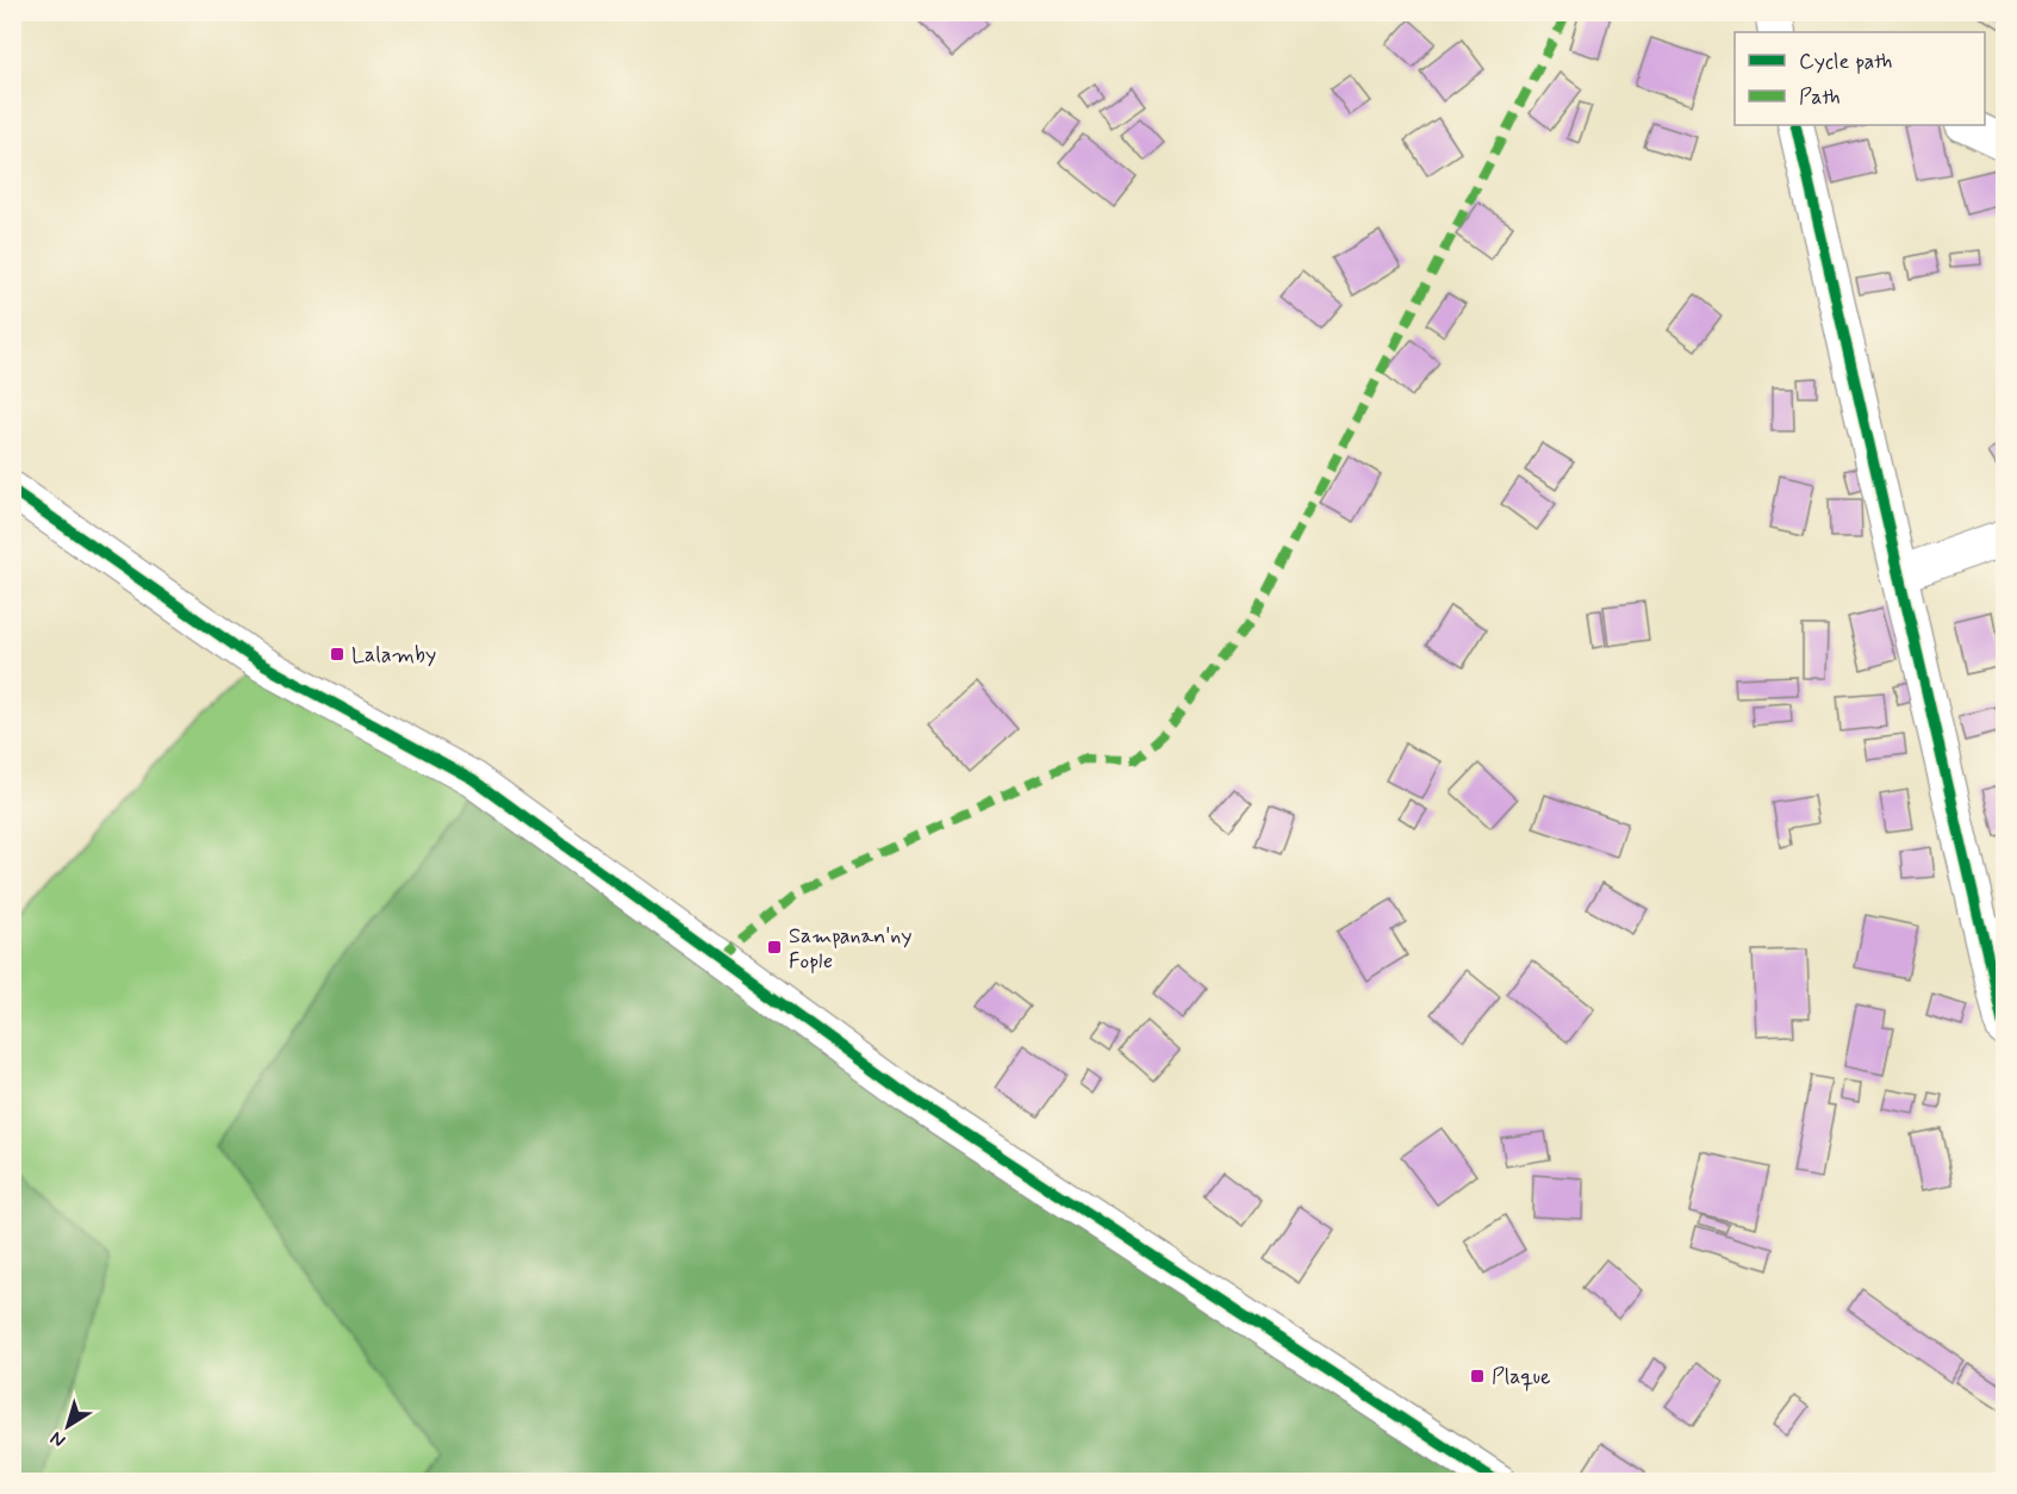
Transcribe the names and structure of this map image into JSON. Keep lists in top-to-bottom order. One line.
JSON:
{"places":{"transit":["Lalamby","Sampanan'ny Fople","Plaque"]},"legend":["Cycle path","Path"],"north":"bottom left"}
